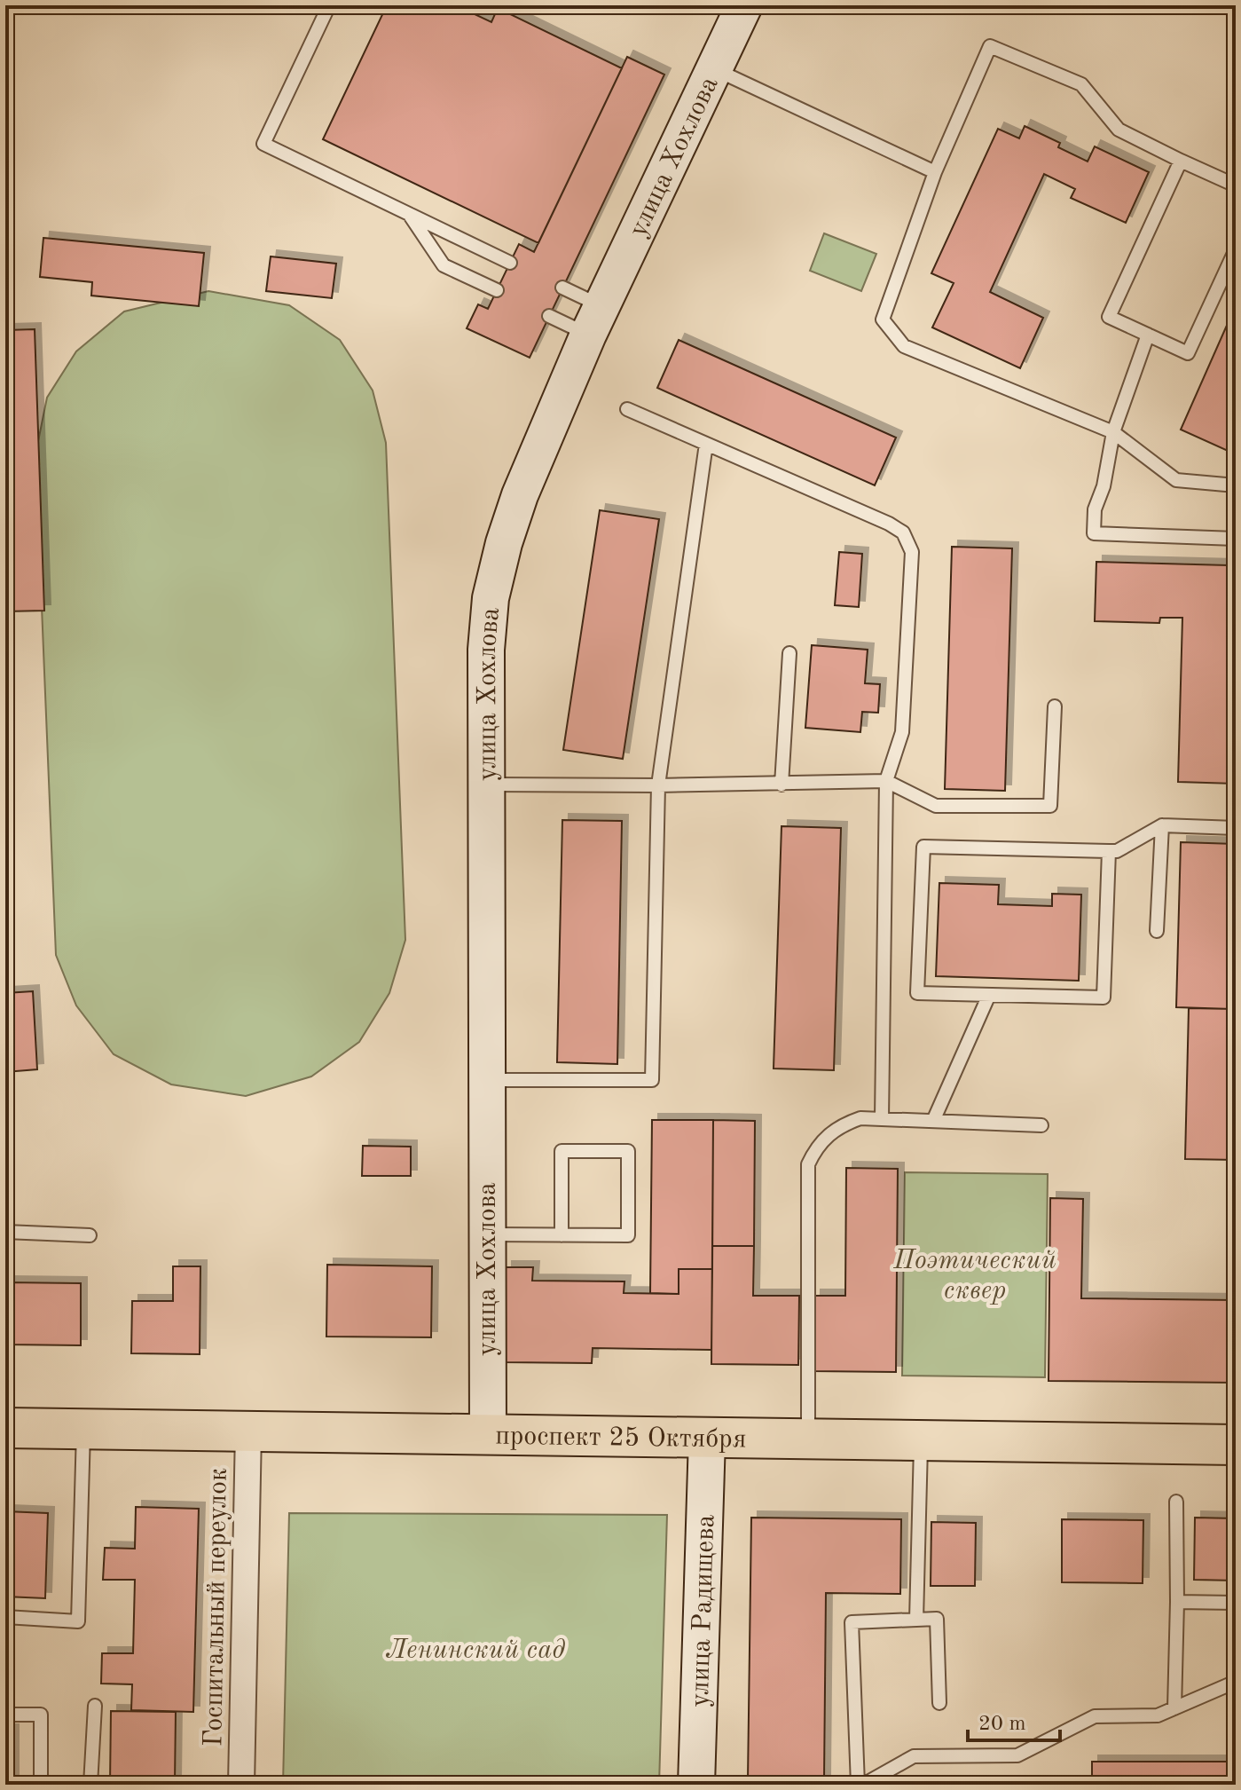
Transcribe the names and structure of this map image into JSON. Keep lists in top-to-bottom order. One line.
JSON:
{"streets":{"main road":["проспект 25 Октября"],"street":["улица Хохлова","Госпитальный переулок","улица Радищева"]},"crossings":[["улица Хохлова","проспект 25 Октября"],["проспект 25 Октября","Госпитальный переулок"],["проспект 25 Октября","улица Радищева"]],"parks":["Поэтический сквер","Ленинский сад"],"scale_bar":"20 m"}
